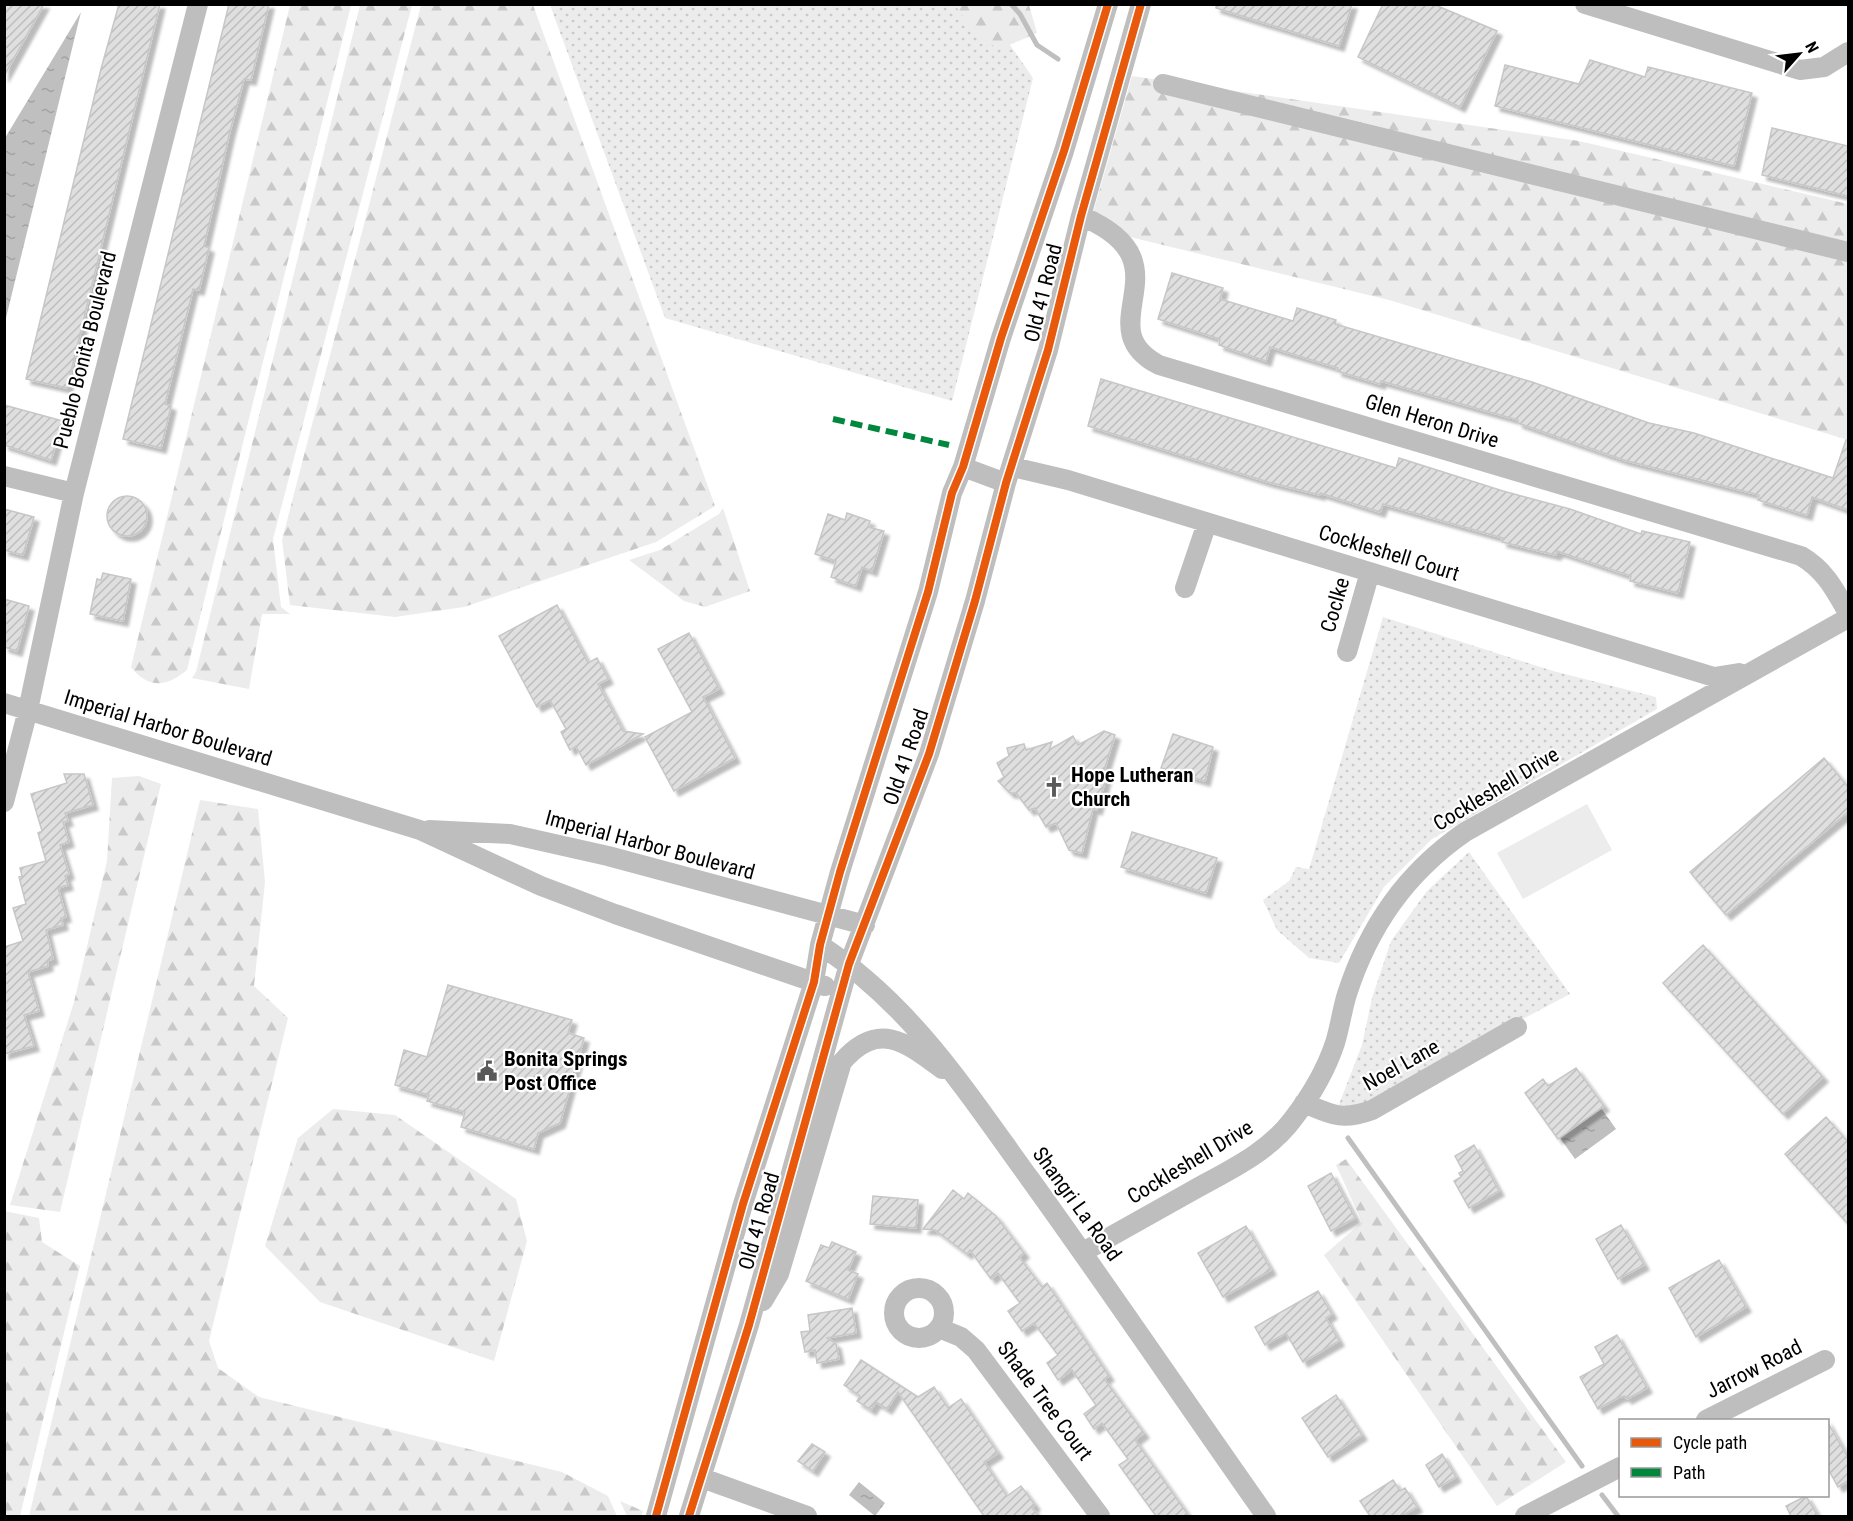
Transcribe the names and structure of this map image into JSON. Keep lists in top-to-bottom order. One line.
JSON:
{"streets":{"street":["Old 41 Road","Pueblo Bonita Boulevard","Glen Heron Drive","Cockleshell Court","Coclke","Imperial Harbor Boulevard","Cockleshell Drive","Noel Lane","Shangri La Road","Jarrow Road","Shade Tree Court"]},"crossings":[["Old 41 Road","Glen Heron Drive"],["Old 41 Road","Cockleshell Court"],["Old 41 Road","Imperial Harbor Boulevard"],["Old 41 Road","Shangri La Road"],["Pueblo Bonita Boulevard","Imperial Harbor Boulevard"],["Cockleshell Court","Coclke"],["Cockleshell Court","Cockleshell Drive"],["Cockleshell Drive","Noel Lane"],["Cockleshell Drive","Shangri La Road"]],"places":{"church":["Hope Lutheran Church"],"public building":["Bonita Springs Post Office"]},"legend":["Cycle path","Path"],"north":"top right"}
